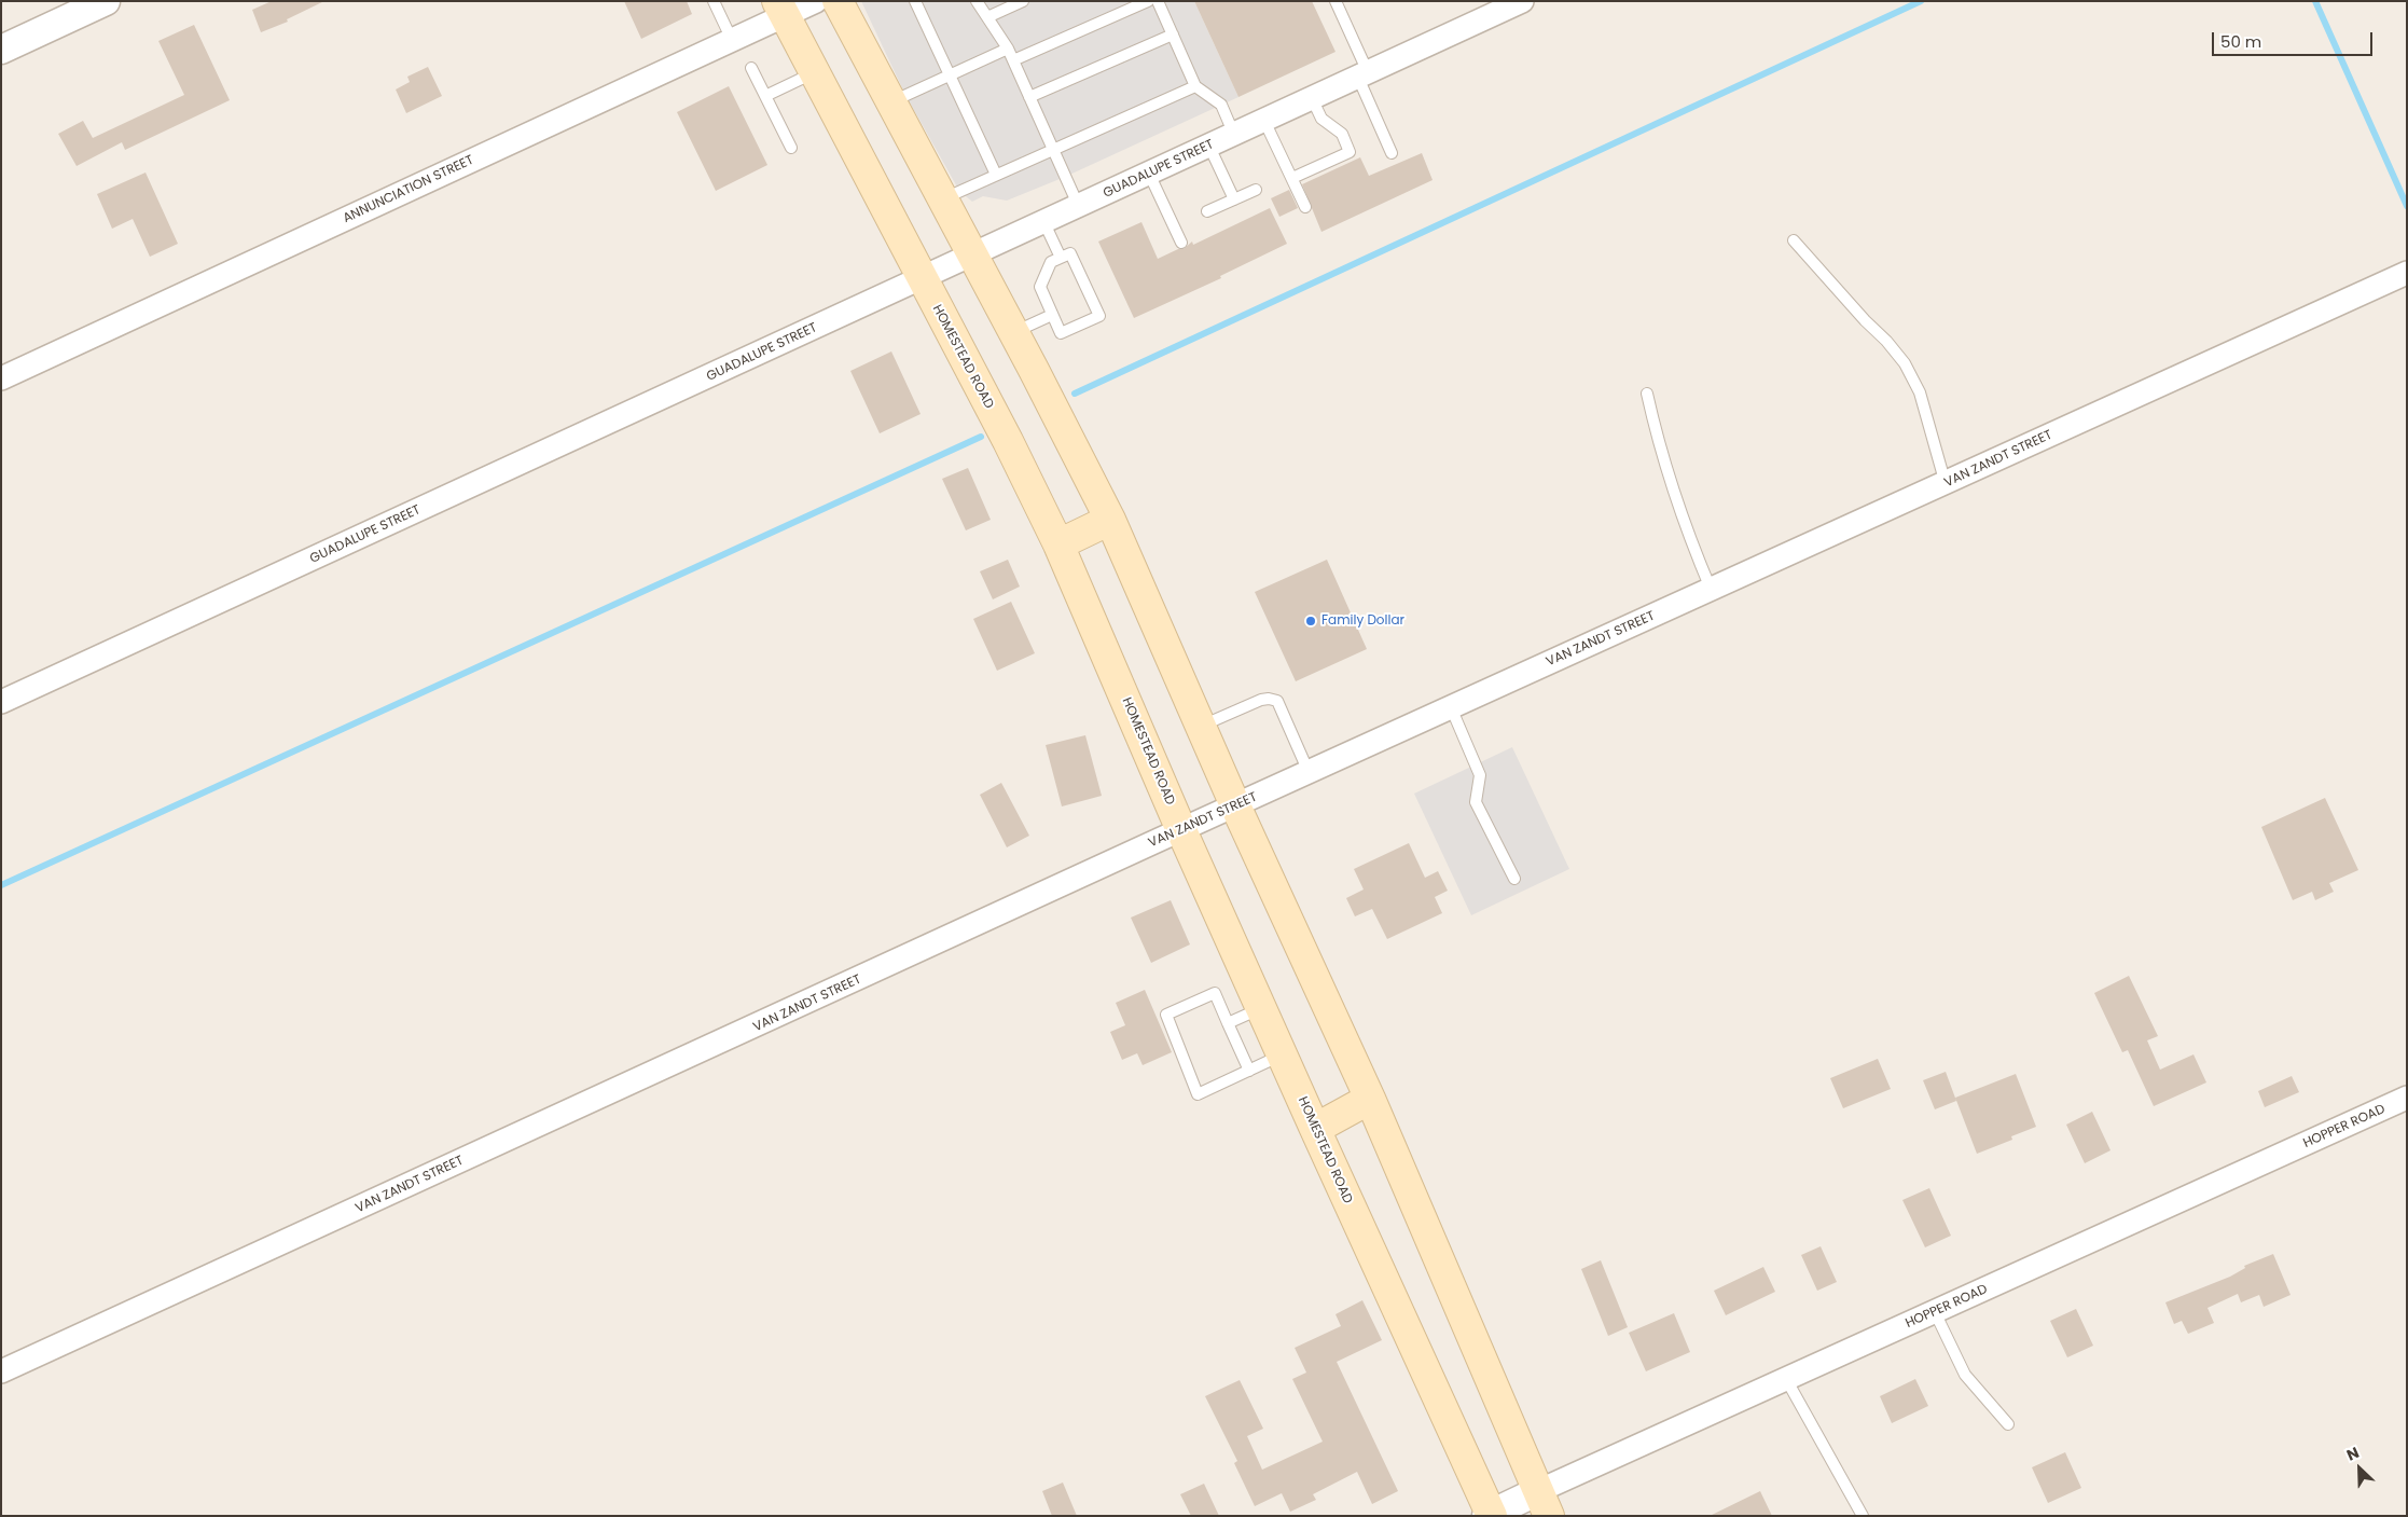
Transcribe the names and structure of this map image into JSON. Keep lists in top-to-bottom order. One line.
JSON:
{"streets":{"main road":["HOMESTEAD ROAD"],"street":["GUADALUPE STREET","ANNUNCIATION STREET","VAN ZANDT STREET","HOPPER ROAD"]},"crossings":[["GUADALUPE STREET","HOMESTEAD ROAD"],["ANNUNCIATION STREET","HOMESTEAD ROAD"],["HOMESTEAD ROAD","VAN ZANDT STREET"],["HOMESTEAD ROAD","HOPPER ROAD"]],"places":["Family Dollar"],"scale_bar":"50 m","north":"top left"}
